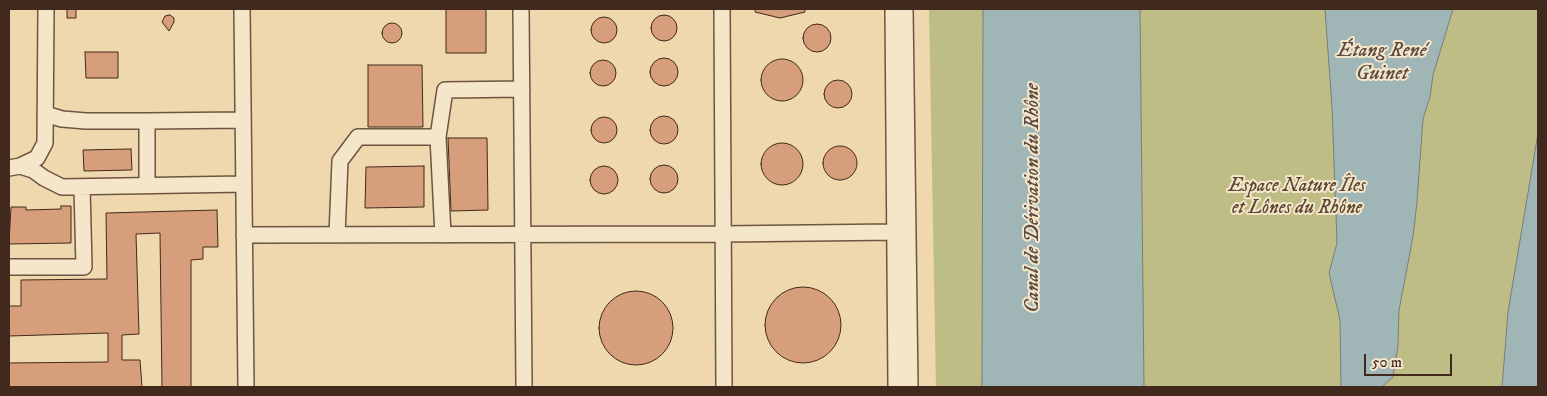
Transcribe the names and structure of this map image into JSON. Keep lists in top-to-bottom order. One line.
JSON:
{"water":["Étang René Guinet","Canal de Dérivation du Rhône"],"parks":["Espace Nature Îles et Lônes du Rhône"],"scale_bar":"50 m"}
